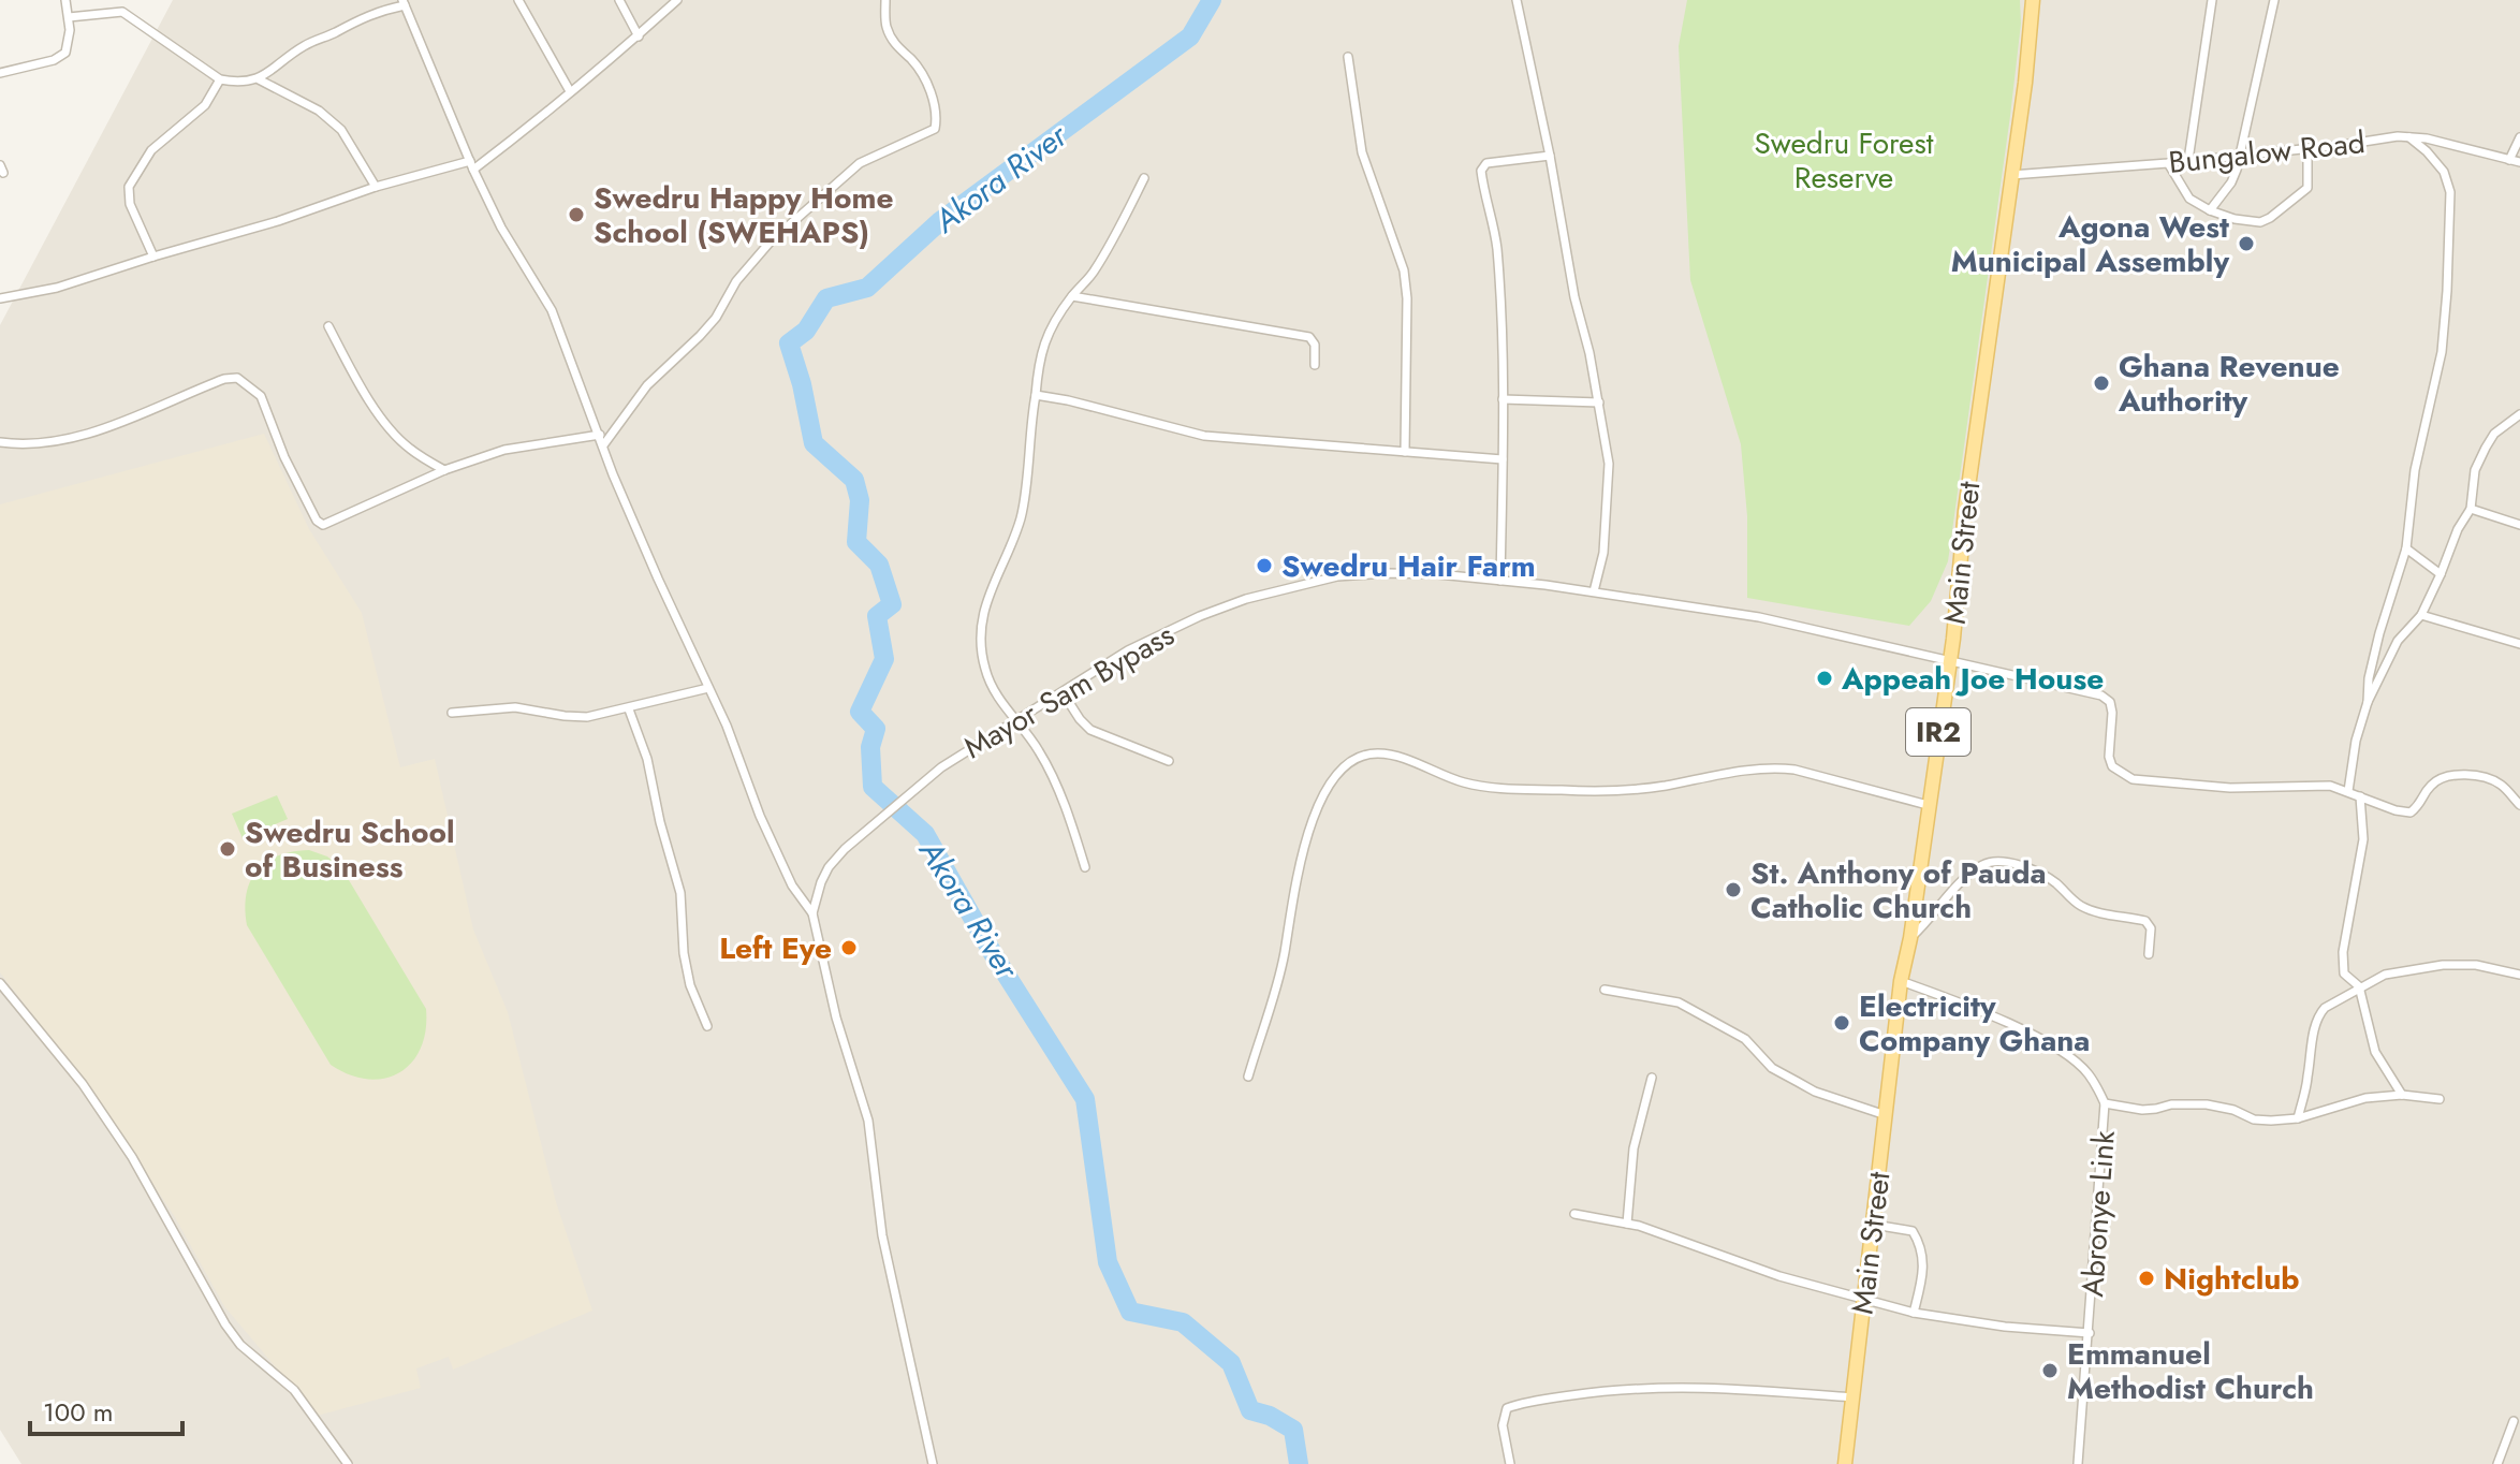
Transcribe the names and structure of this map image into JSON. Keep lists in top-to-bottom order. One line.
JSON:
{"streets":{"main road":["Main Street","IR2"],"street":["Bungalow Road","Mayor Sam Bypass","Abronye Link"]},"crossings":[["Bungalow Road","Main Street"],["Main Street","Mayor Sam Bypass"],["Main Street","Abronye Link"]],"water":["Akora River"],"parks":["Swedru Forest Reserve"],"places":["Swedru Happy Home School (SWEHAPS)","Agona West Municipal Assembly","Ghana Revenue Authority","Swedru Hair Farm","Appeah Joe House","Swedru School of Business","St. Anthony of Pauda Catholic Church","Left Eye","Electricity Company Ghana","Nightclub","Emmanuel Methodist Church"],"scale_bar":"100 m"}
